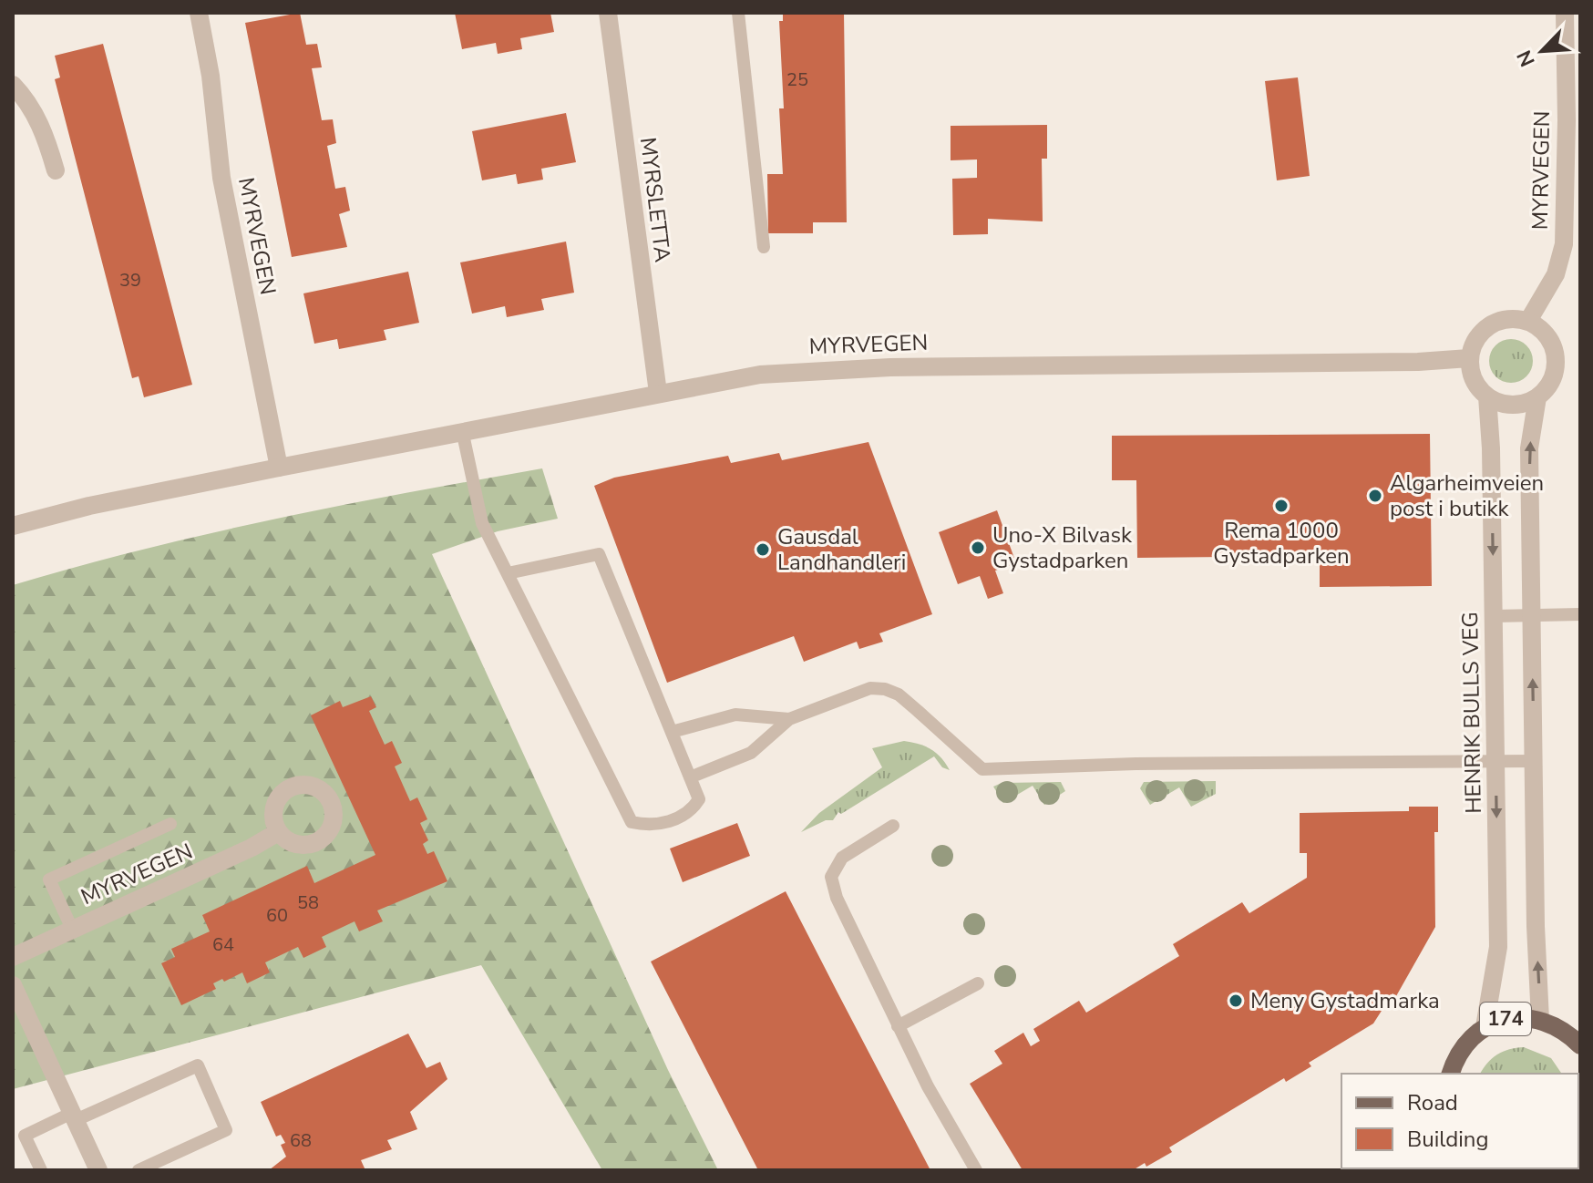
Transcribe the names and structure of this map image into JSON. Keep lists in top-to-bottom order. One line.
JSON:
{"streets":{"main road":["174"],"street":["MYRVEGEN","MYRSLETTA","HENRIK BULLS VEG"]},"crossings":[["MYRVEGEN","MYRSLETTA"],["MYRVEGEN","HENRIK BULLS VEG"],["HENRIK BULLS VEG","174"]],"places":["Algarheimveien post i butikk","Rema 1000 Gystadparken","Uno-X Bilvask Gystadparken","Gausdal Landhandleri","Meny Gystadmarka"],"house_numbers":["25","39","58","60","64","68"],"legend":["Road","Building"],"north":"bottom left"}
